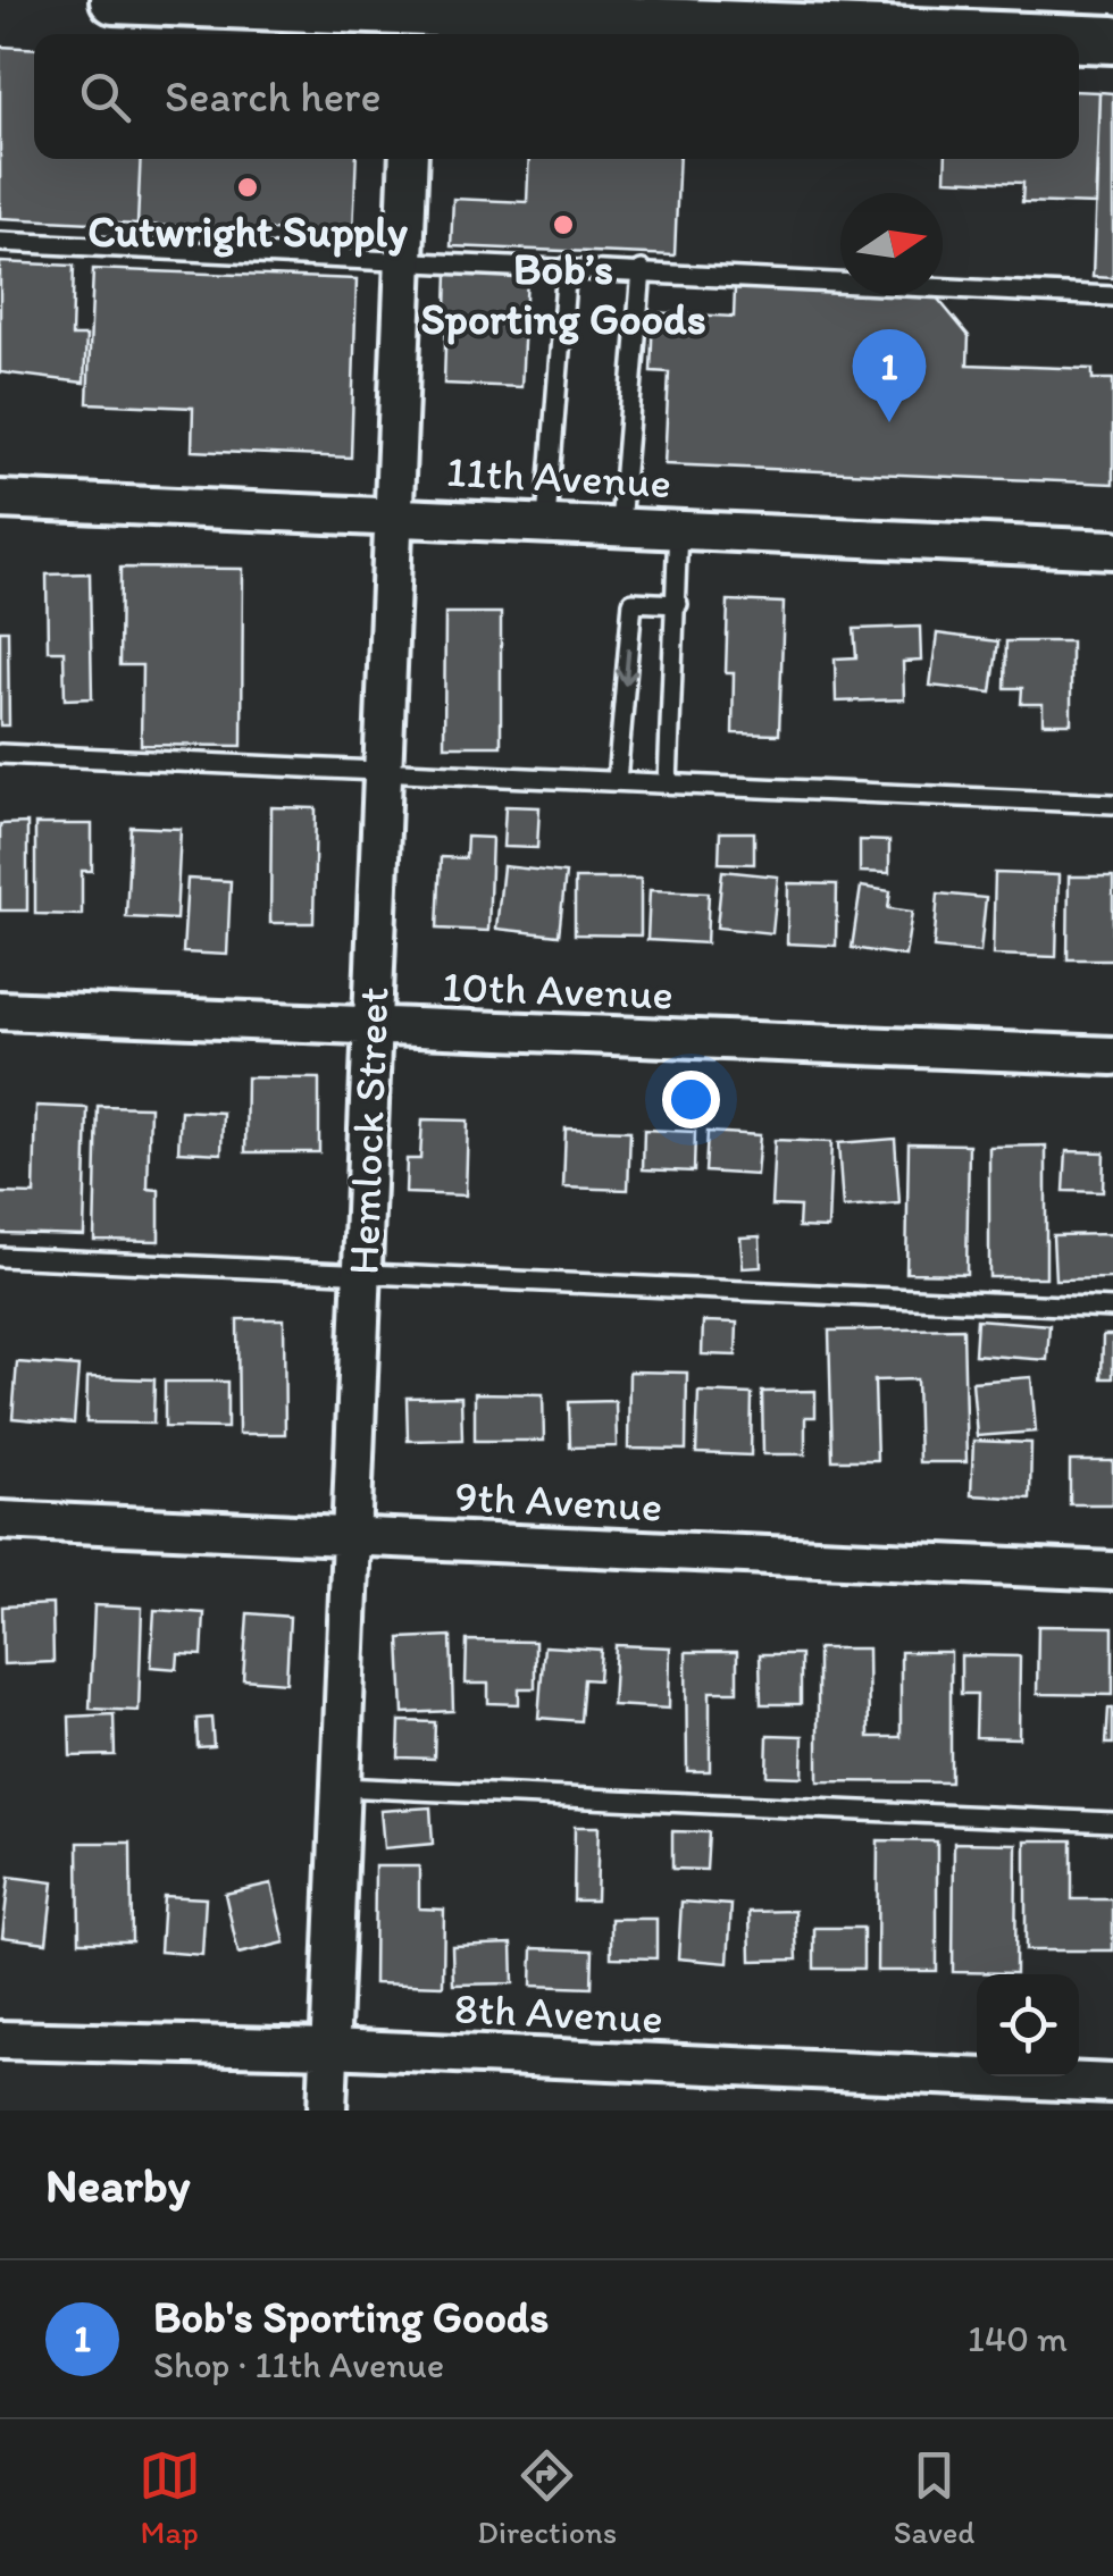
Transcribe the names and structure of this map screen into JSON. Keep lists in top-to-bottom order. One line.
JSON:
{"streets":{"street":["11th Avenue","10th Avenue","Hemlock Street","9th Avenue","8th Avenue"]},"crossings":[["11th Avenue","Hemlock Street"],["10th Avenue","Hemlock Street"],["Hemlock Street","9th Avenue"],["Hemlock Street","8th Avenue"]],"places":["Cutwright Supply","Bob’s Sporting Goods"],"north":"right","page":{"search":"Search here","pins":"1","heading":"Nearby","list":[{"mark":"1","name":"Bob's Sporting Goods","note":"Shop · 11th Avenue","value":"140 m"}],"nav":["Map","Directions","Saved"]}}
